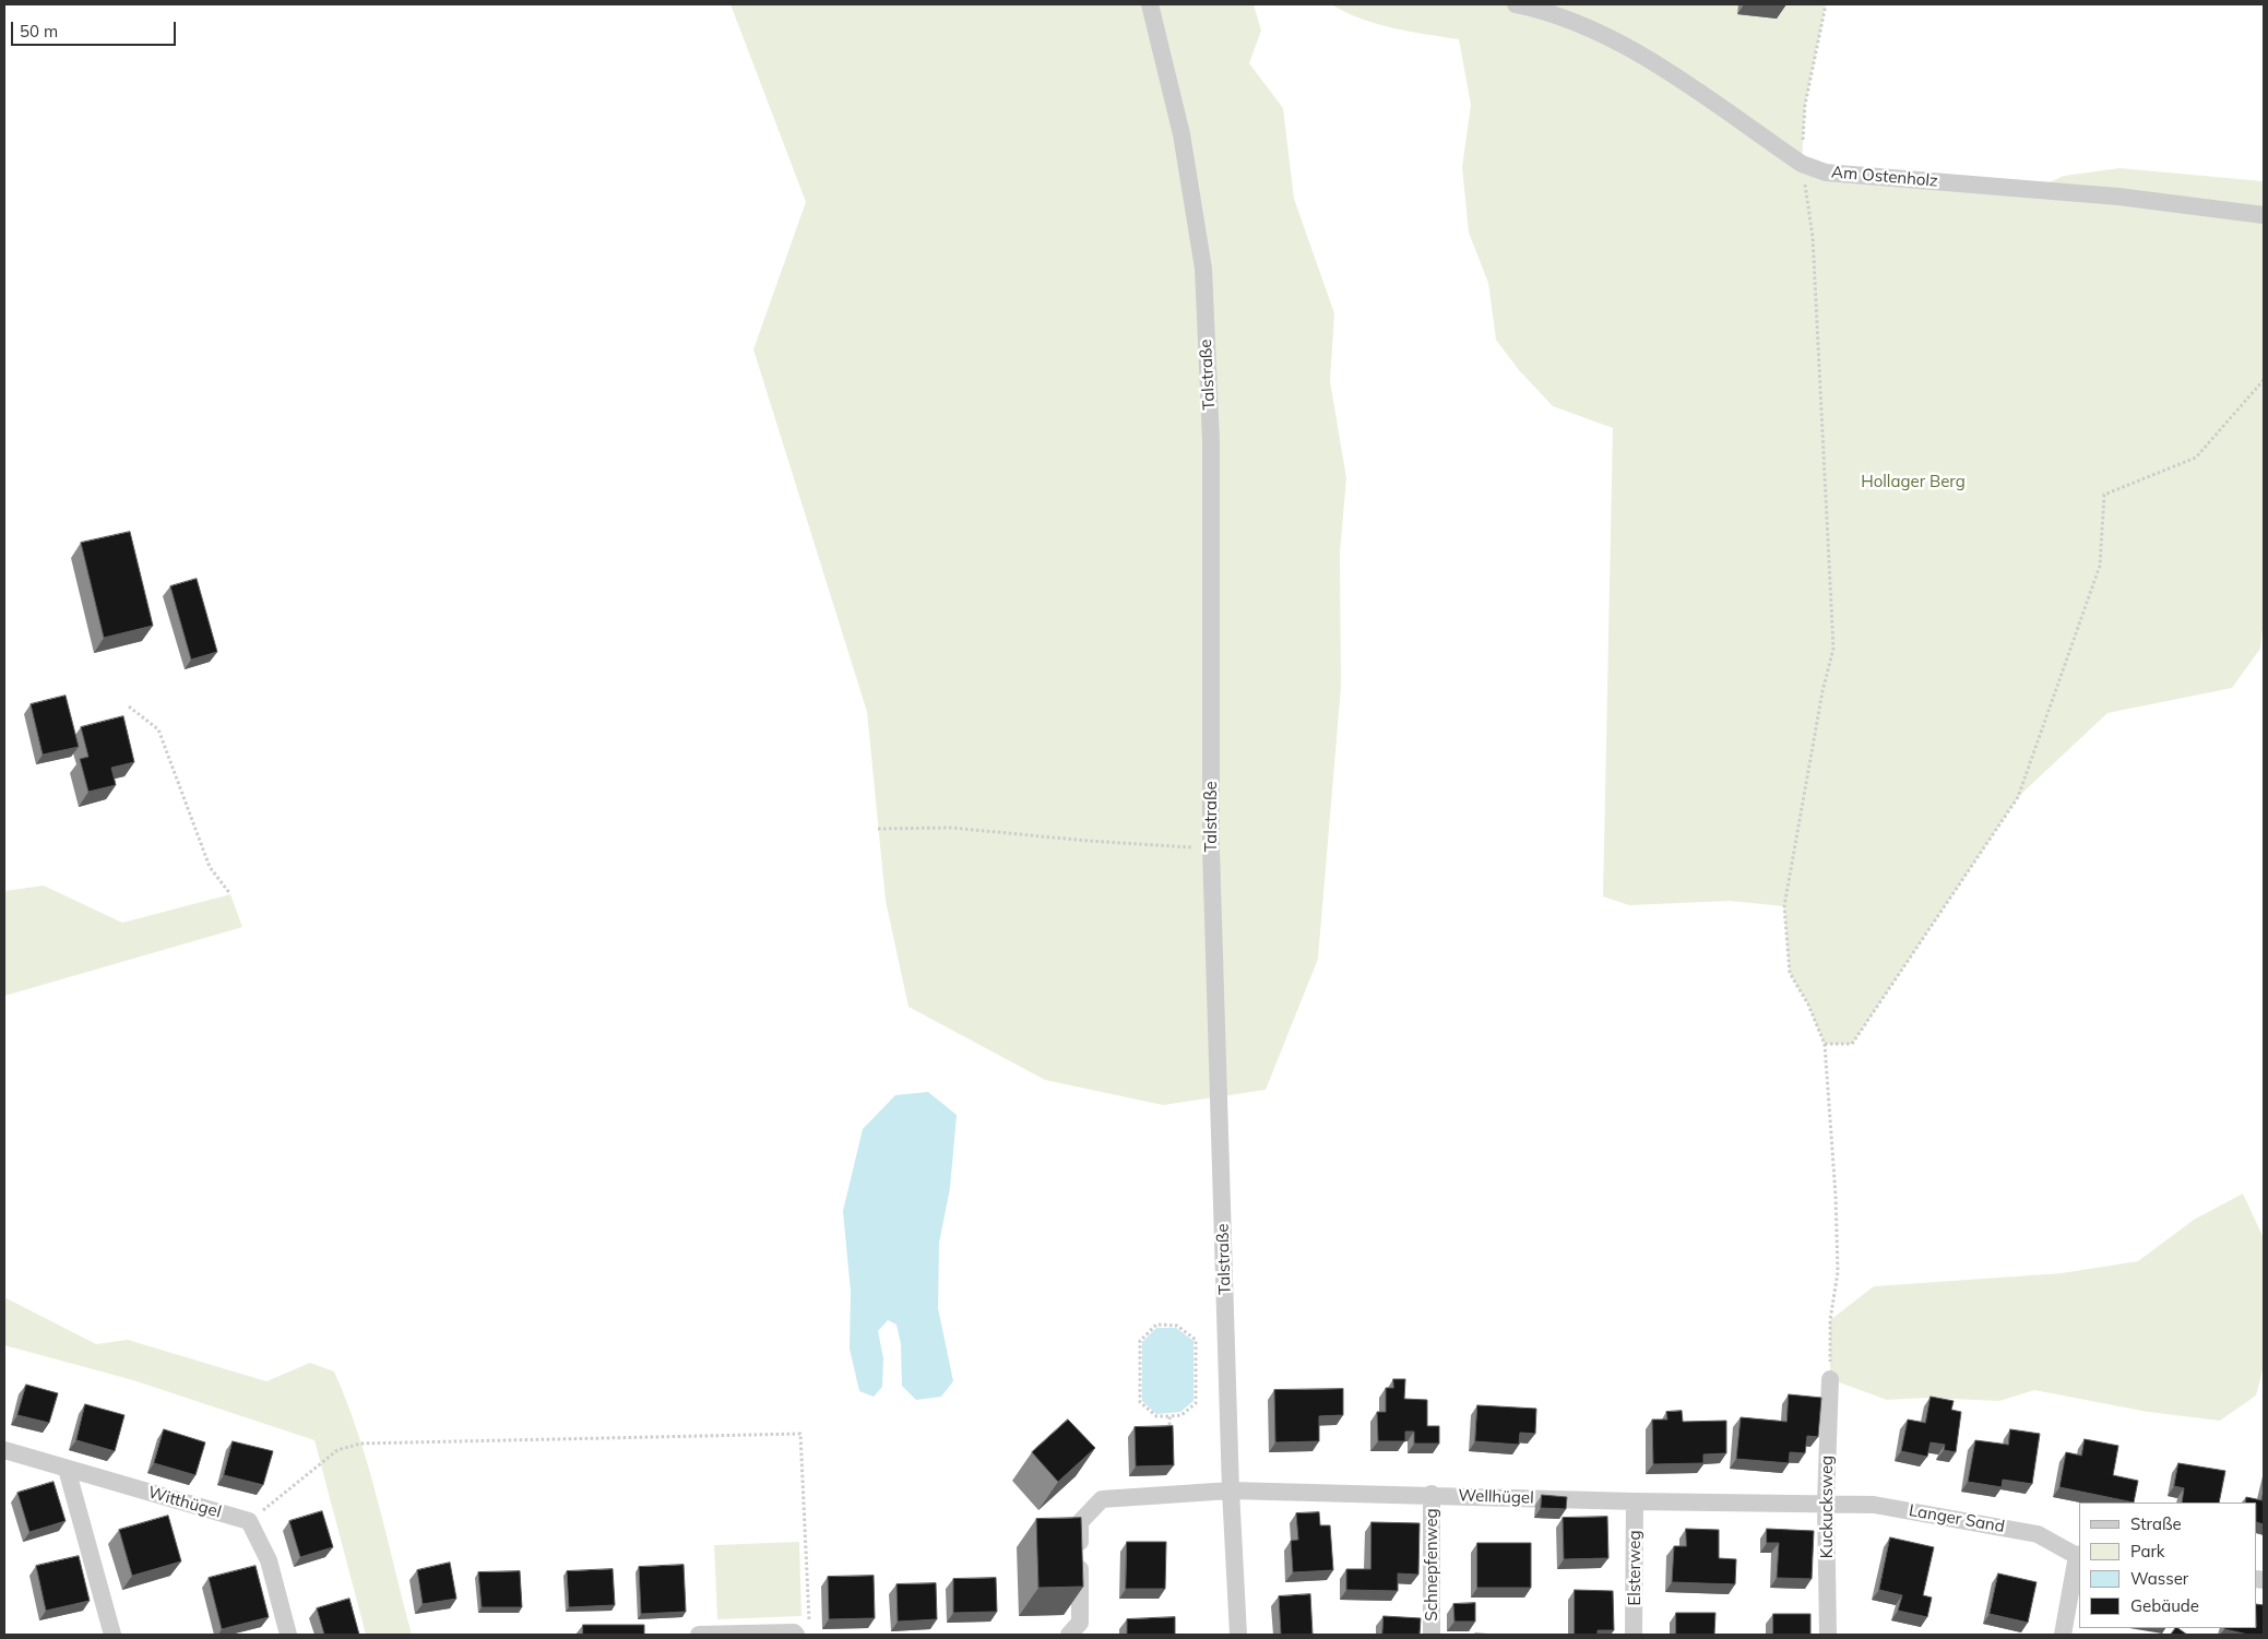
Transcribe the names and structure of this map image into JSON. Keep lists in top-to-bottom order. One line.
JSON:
{"streets":{"street":["Am Ostenholz","Talstraße","Wellhügel","Witthügel","Kuckucksweg","Langer Sand","Schnepfenweg","Elsterweg"]},"crossings":[["Talstraße","Wellhügel"],["Wellhügel","Kuckucksweg"],["Wellhügel","Langer Sand"],["Wellhügel","Schnepfenweg"],["Wellhügel","Elsterweg"],["Kuckucksweg","Langer Sand"]],"parks":["Hollager Berg"],"legend":["Straße","Park","Wasser","Gebäude"],"scale_bar":"50 m"}
